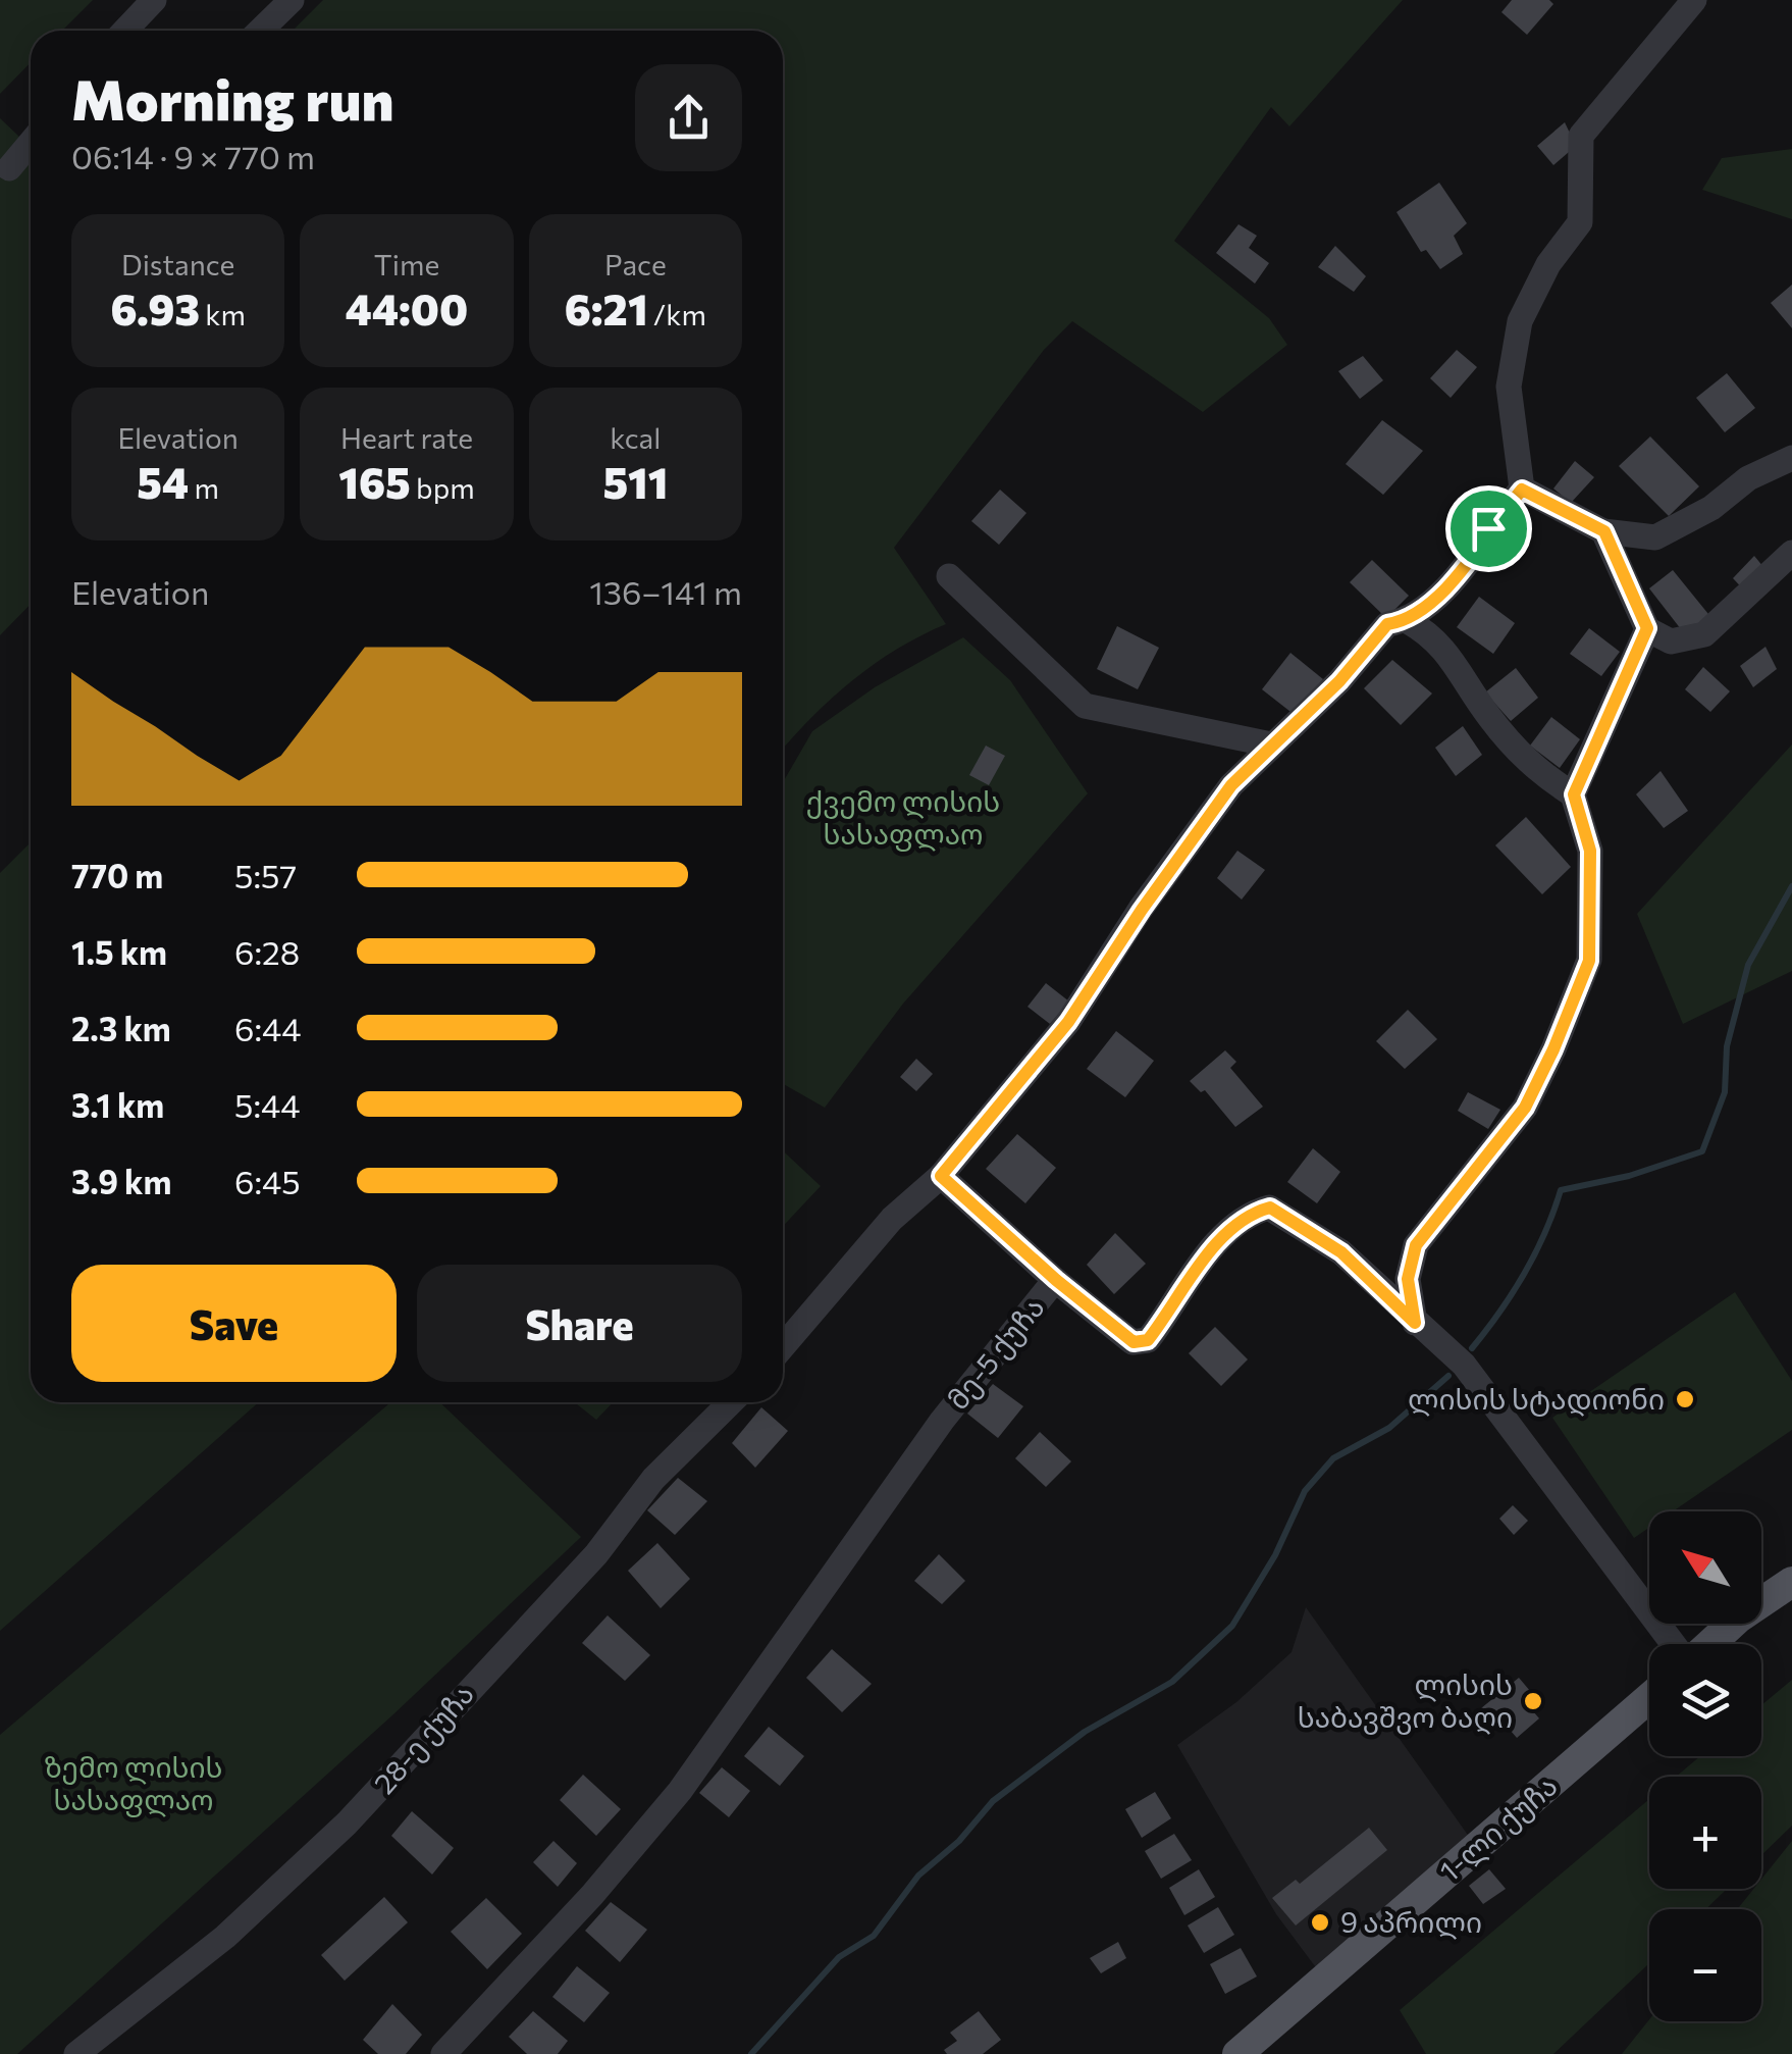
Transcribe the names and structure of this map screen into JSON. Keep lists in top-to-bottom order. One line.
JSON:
{"streets":{"main road":["1-ლი ქუჩა"],"street":["მე-5 ქუჩა","28-ე ქუჩა"]},"parks":["ქვემო ლისის სასაფლაო","ზემო ლისის სასაფლაო"],"places":["ლისის სტადიონი","ლისის საბავშვო ბაღი","9 აპრილი"],"north":"top left","page":{"heading":["Morning run","06:14 · 9 × 770 m"],"stats":[["Distance","6.93 km"],["Time","44:00"],["Pace","6:21 /km"],["Elevation","54 m"],["Heart rate","165 bpm"],["kcal","511"]],"chart":["Elevation","136–141 m"],"list":[{"name":"770 m","note":"5:57"},{"name":"1.5 km","note":"6:28"},{"name":"2.3 km","note":"6:44"},{"name":"3.1 km","note":"5:44"},{"name":"3.9 km","note":"6:45"}],"buttons":["Save","Share"],"map_buttons":["+","−"]}}
